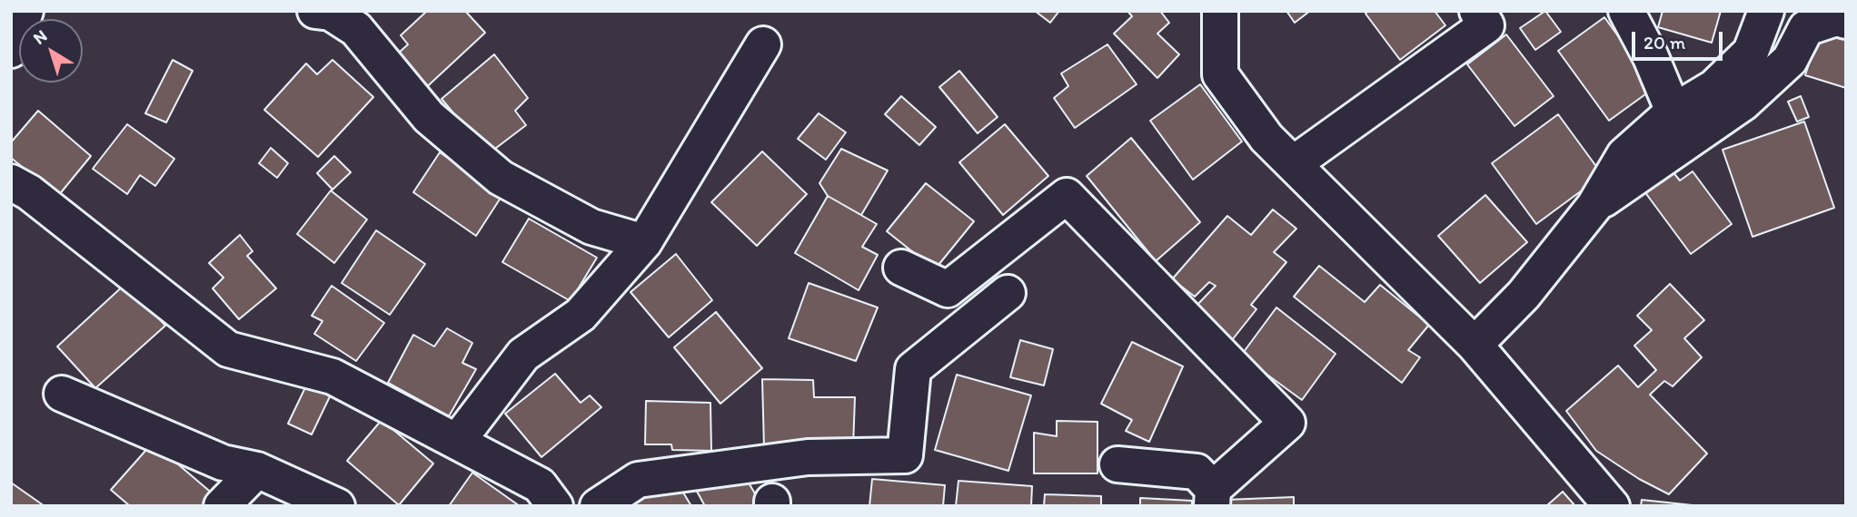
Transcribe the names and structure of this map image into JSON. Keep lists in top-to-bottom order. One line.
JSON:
{"scale_bar":"20 m","north":"top left"}
